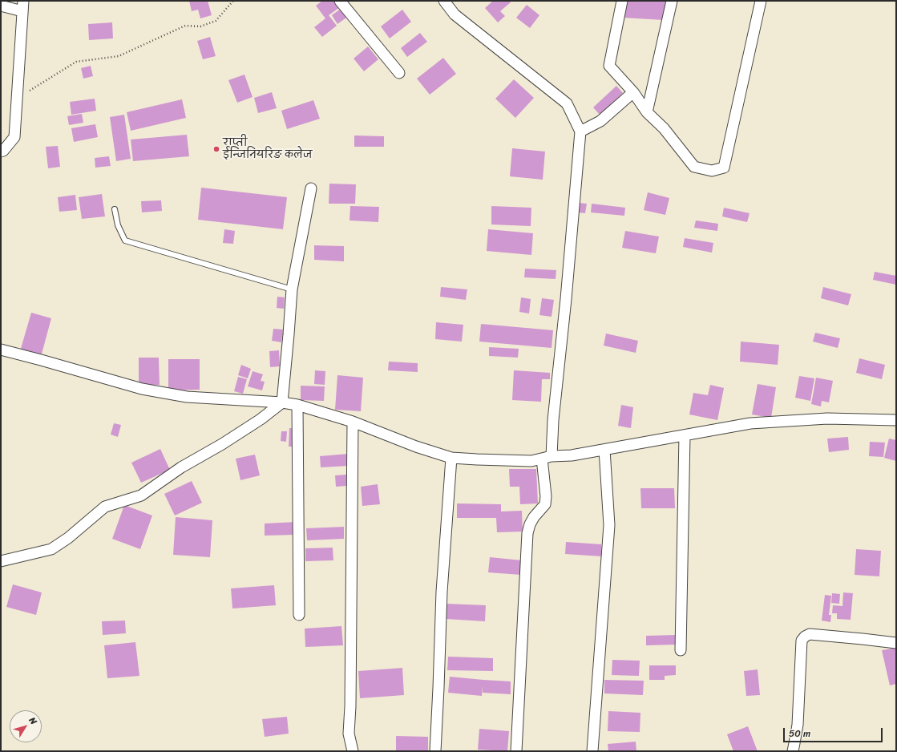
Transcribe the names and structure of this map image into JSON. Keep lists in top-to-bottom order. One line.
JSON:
{"places":["राप्ती ईन्जिनियरिङ कलेज"],"scale_bar":"50 m","north":"top right"}
